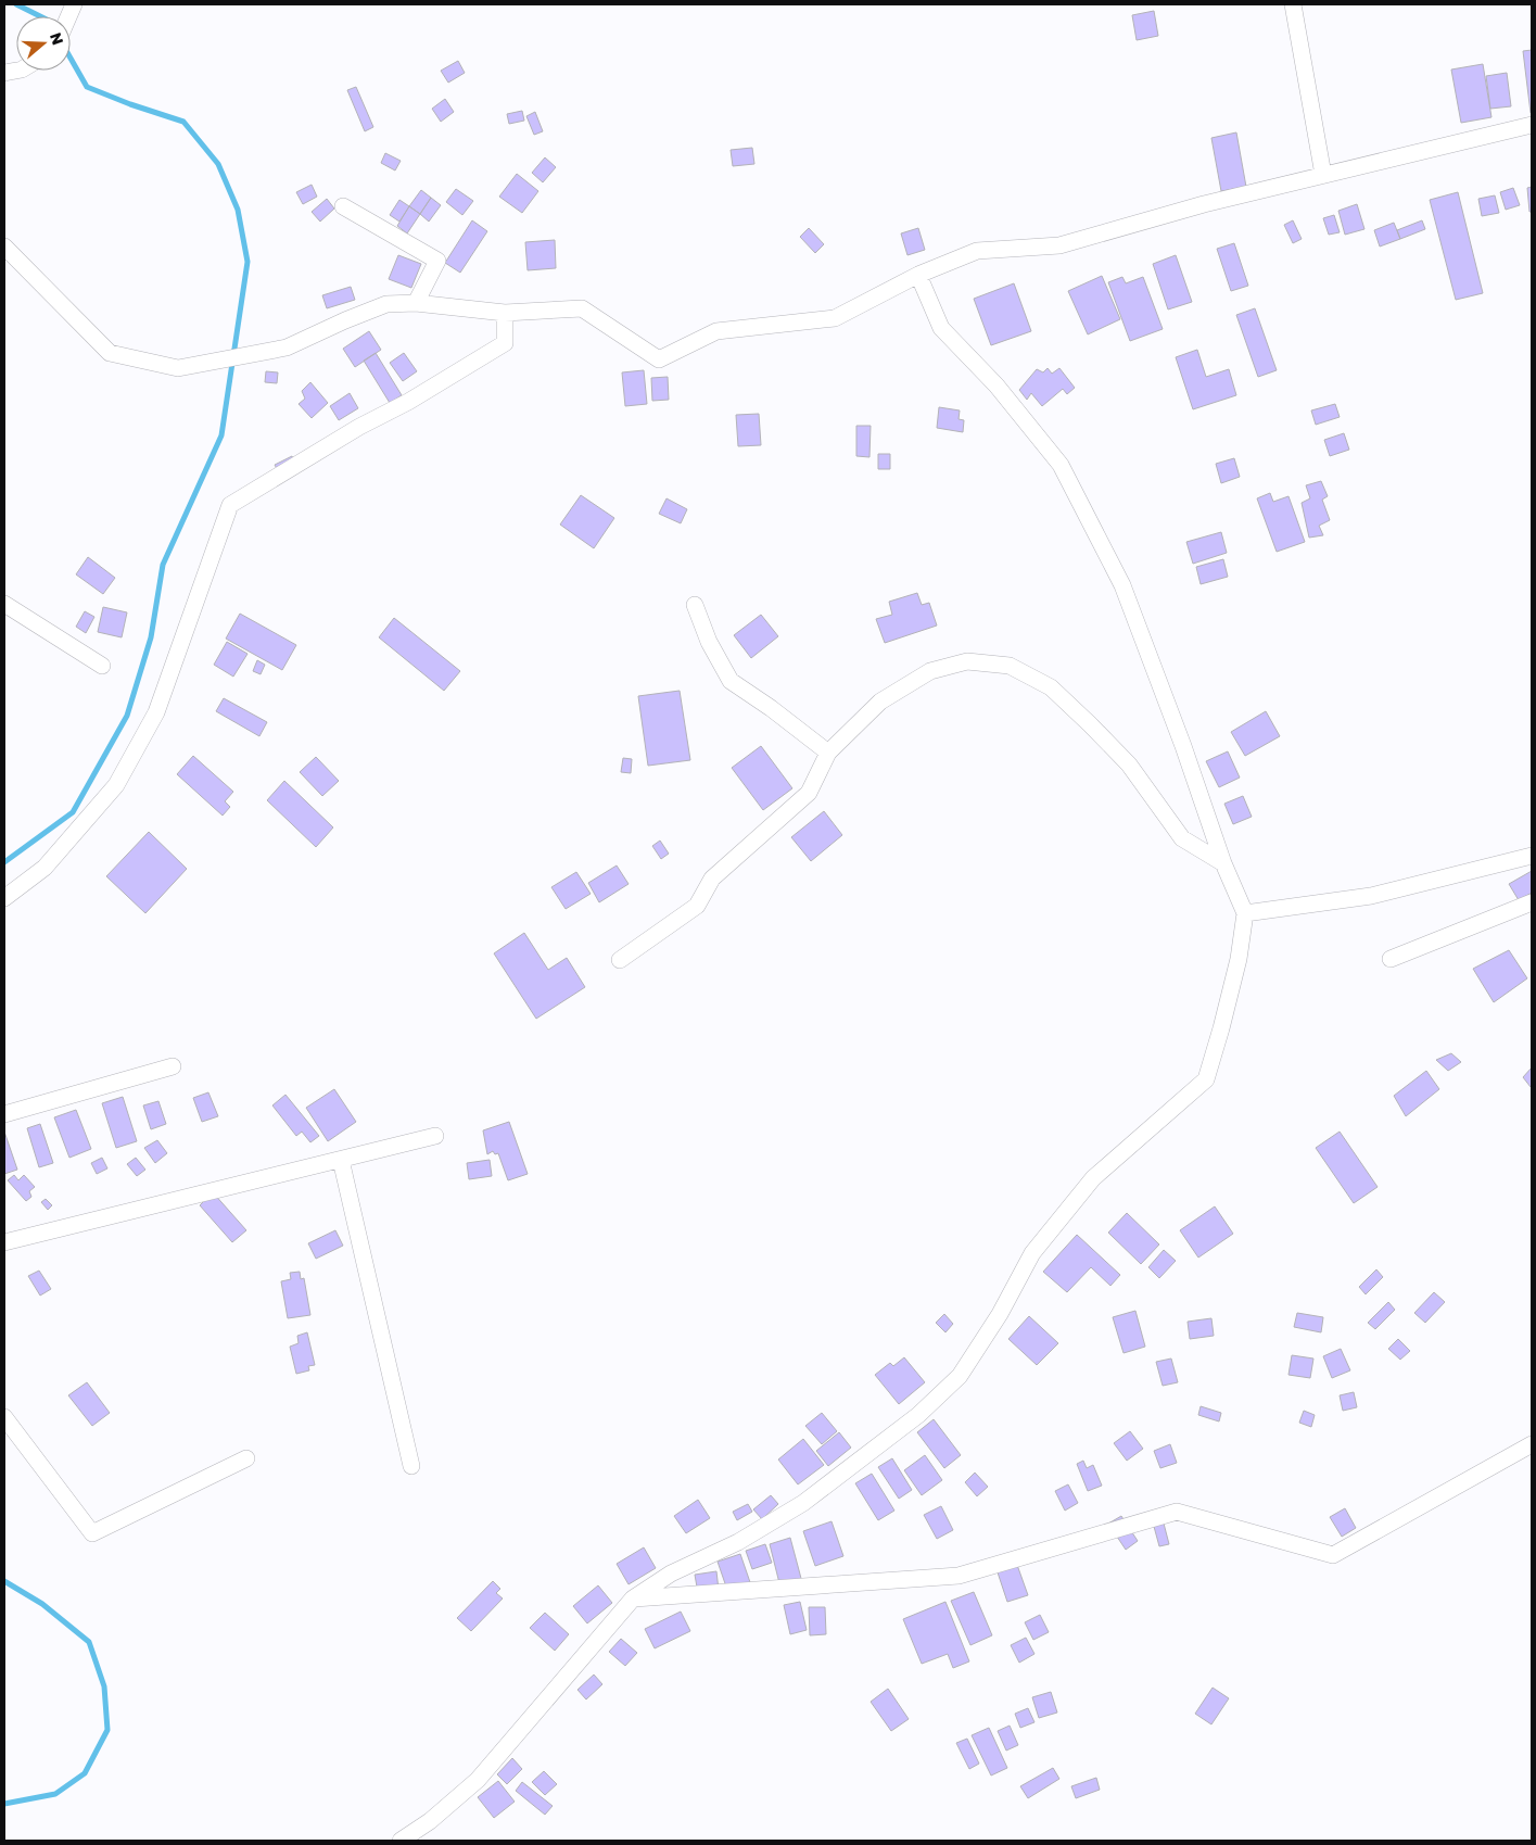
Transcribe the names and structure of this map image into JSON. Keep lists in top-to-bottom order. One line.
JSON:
{"north":"right"}
